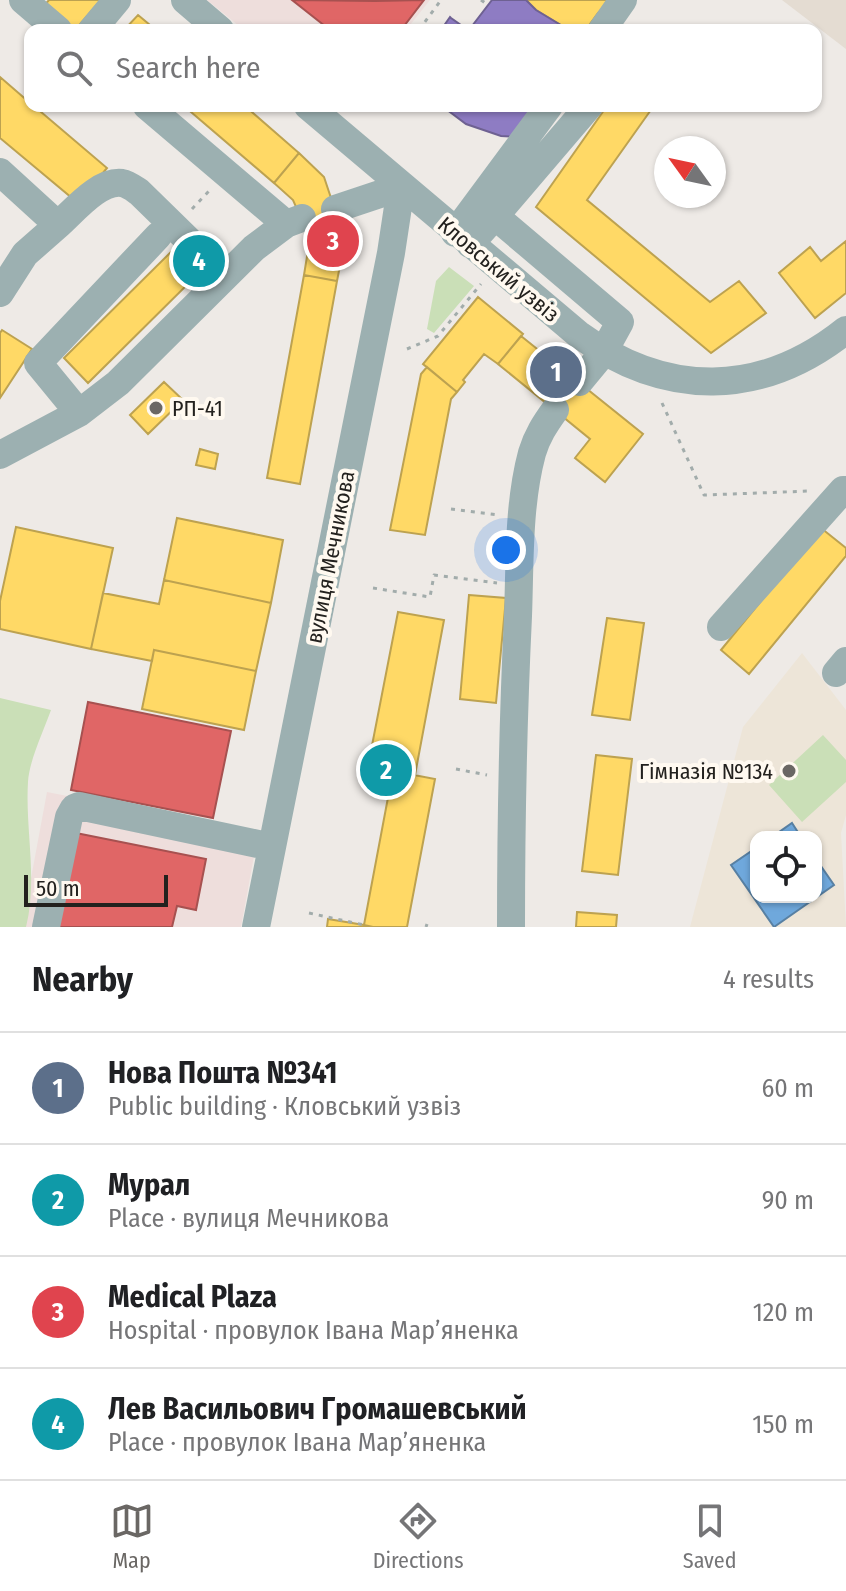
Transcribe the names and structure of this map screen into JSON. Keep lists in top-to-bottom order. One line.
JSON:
{"streets":{"street":["Кловський узвіз","вулиця Мечникова"]},"crossings":[["Кловський узвіз","вулиця Мечникова"]],"places":["РП-41","Гімназія №134"],"scale_bar":"50 m","north":"top left","page":{"search":"Search here","pins":["3","4","1","2"],"scale":"50 m","heading":["Nearby","4 results"],"list":[{"mark":"1","name":"Нова Пошта №341","note":"Public building · Кловський узвіз","value":"60 m"},{"mark":"2","name":"Мурал","note":"Place · вулиця Мечникова","value":"90 m"},{"mark":"3","name":"Medical Plaza","note":"Hospital · провулок Івана Марʼяненка","value":"120 m"},{"mark":"4","name":"Лев Васильович Громашевський","note":"Place · провулок Івана Марʼяненка","value":"150 m"}],"nav":["Map","Directions","Saved"]}}
